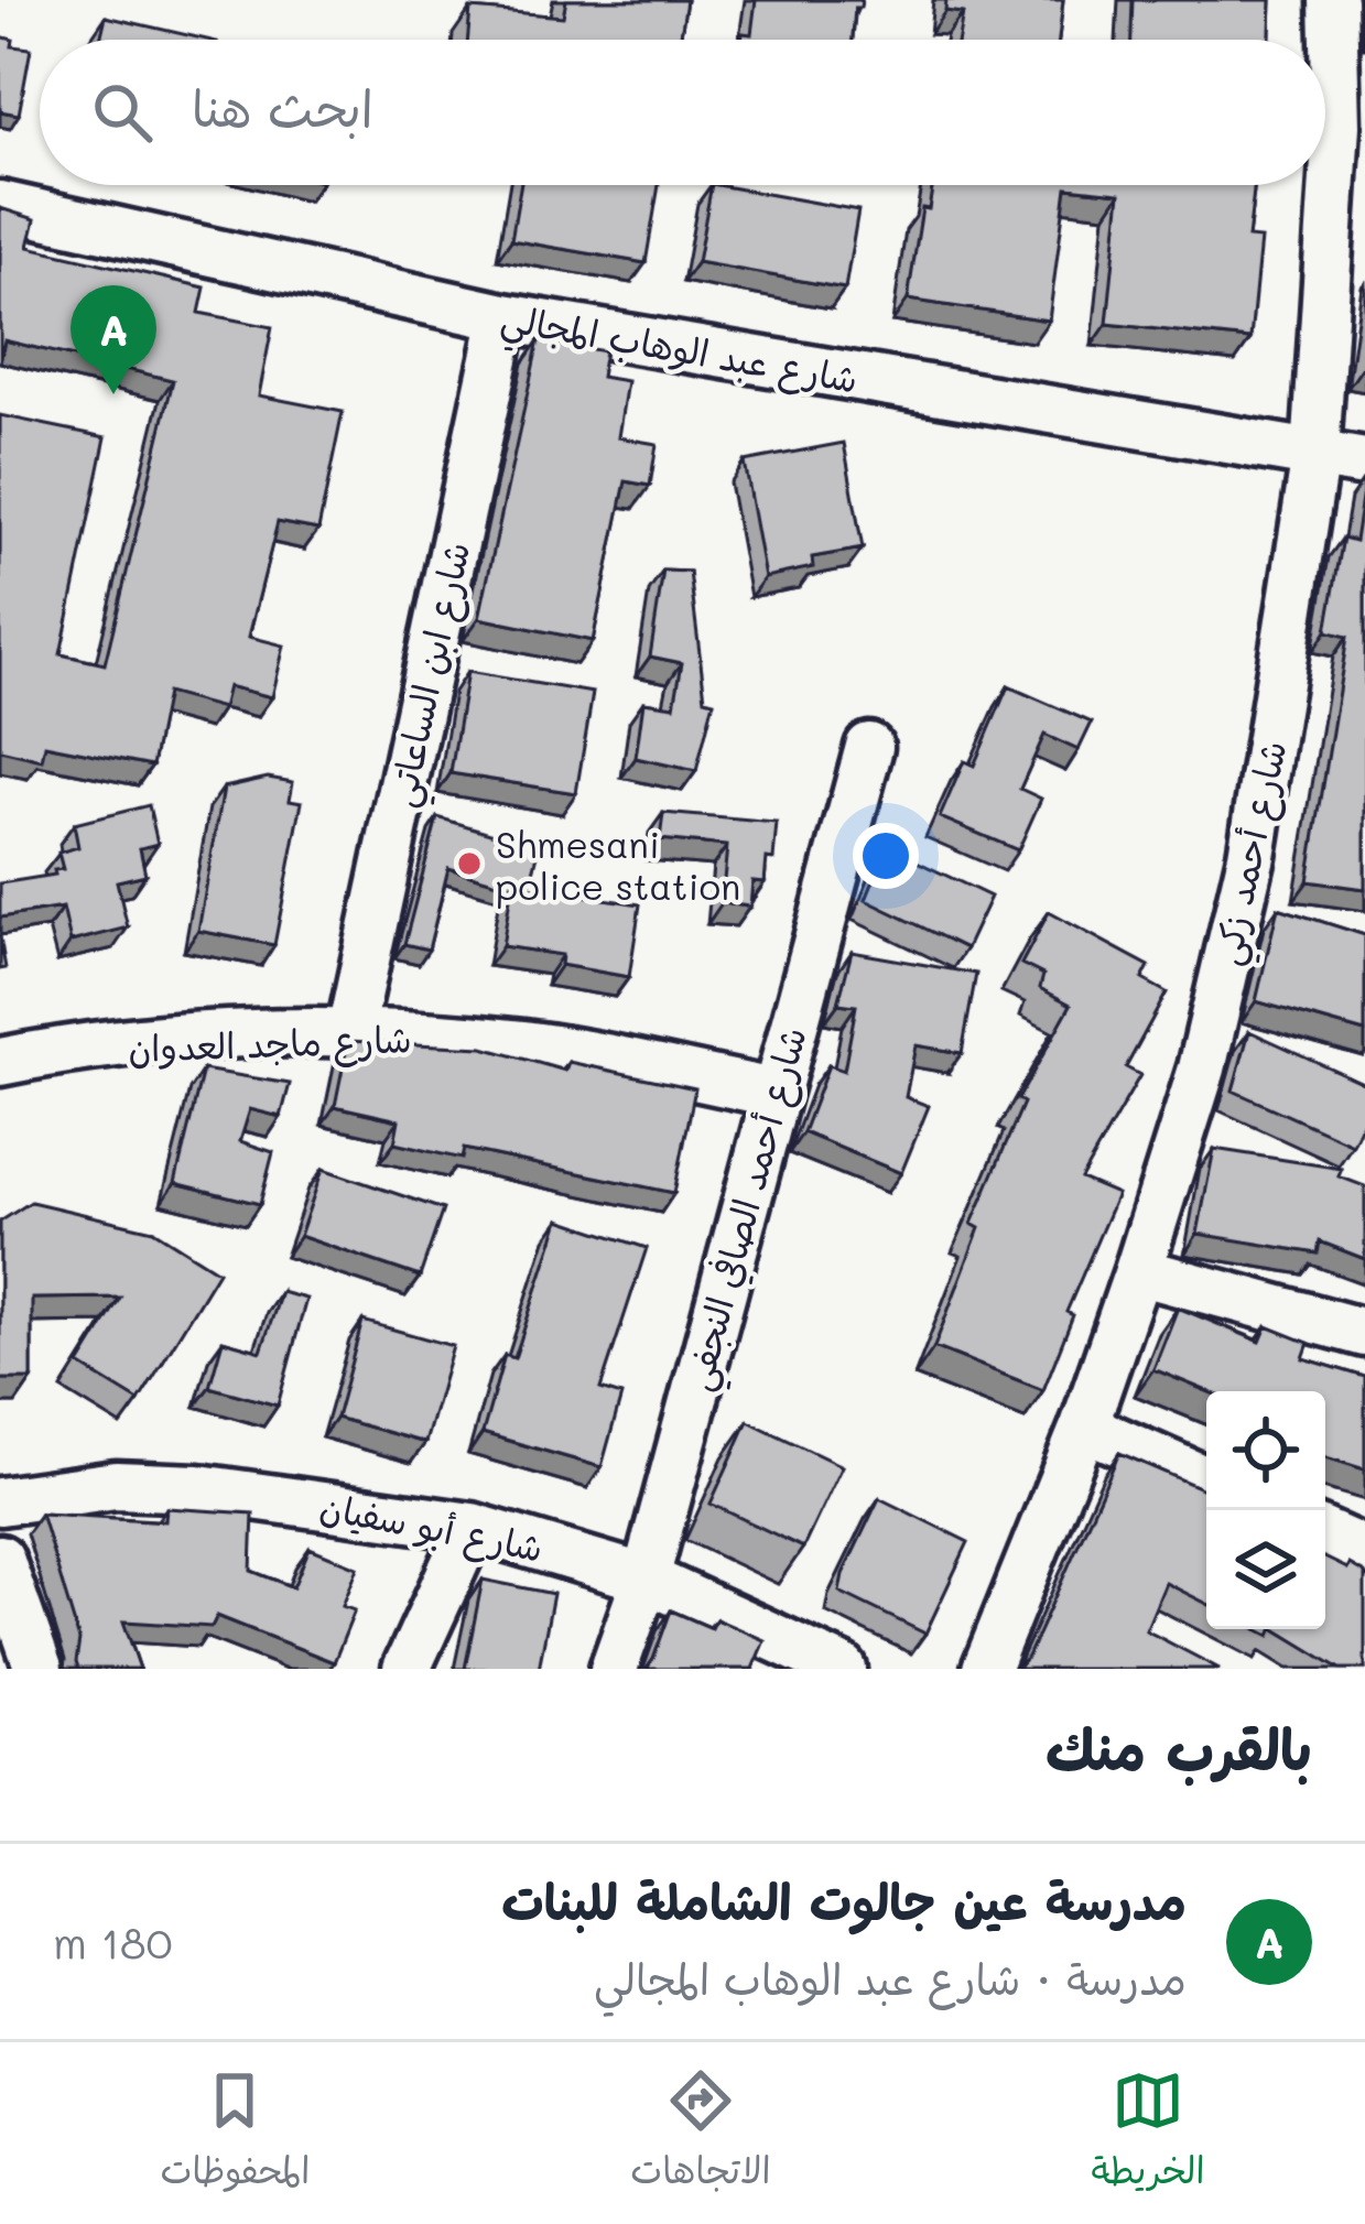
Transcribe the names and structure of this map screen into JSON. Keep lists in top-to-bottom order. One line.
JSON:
{"streets":{"street":["شارع عبد الوهاب المجالي","شارع ابن الساعاتي","شارع أحمد زكي","شارع ماجد العدوان","شارع أحمد الصافي النجفي","شارع أبو سفيان"]},"crossings":[["شارع عبد الوهاب المجالي","شارع ابن الساعاتي"],["شارع عبد الوهاب المجالي","شارع أحمد زكي"],["شارع ابن الساعاتي","شارع ماجد العدوان"],["شارع ماجد العدوان","شارع أحمد الصافي النجفي"],["شارع أحمد الصافي النجفي","شارع أبو سفيان"]],"places":["Shmesani police station"],"page":{"search":"ابحث هنا","pins":"A","heading":"بالقرب منك","list":[{"mark":"A","name":"مدرسة عين جالوت الشاملة للبنات","note":"مدرسة · شارع عبد الوهاب المجالي","value":"180 m"}],"nav":["الخريطة","الاتجاهات","المحفوظات"]}}
